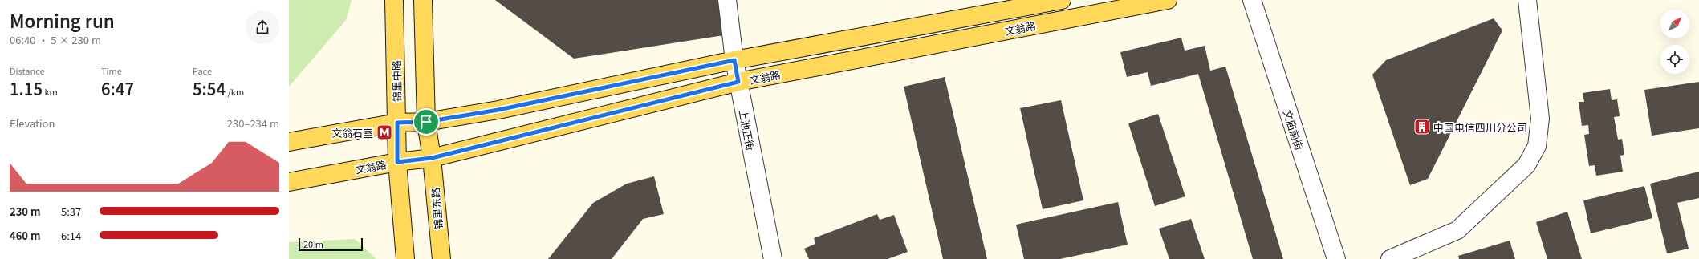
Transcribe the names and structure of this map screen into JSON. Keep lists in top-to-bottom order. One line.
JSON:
{"streets":{"main road":["文翁路","锦里中路","锦里东路"],"street":["上池正街","文庙前街"]},"crossings":[["文翁路","锦里中路"],["文翁路","上池正街"],["文翁路","锦里东路"]],"places":{"building":["中国电信四川分公司"],"metro station":["文翁石室"]},"scale_bar":"20 m","north":"top right","page":{"heading":["Morning run","06:40 · 5 × 230 m"],"stats":[["Distance","1.15 km"],["Time","6:47"],["Pace","5:54 /km"]],"chart":["Elevation","230–234 m"],"list":[{"name":"230 m","note":"5:37"},{"name":"460 m","note":"6:14"}],"scale":"20 m"}}
